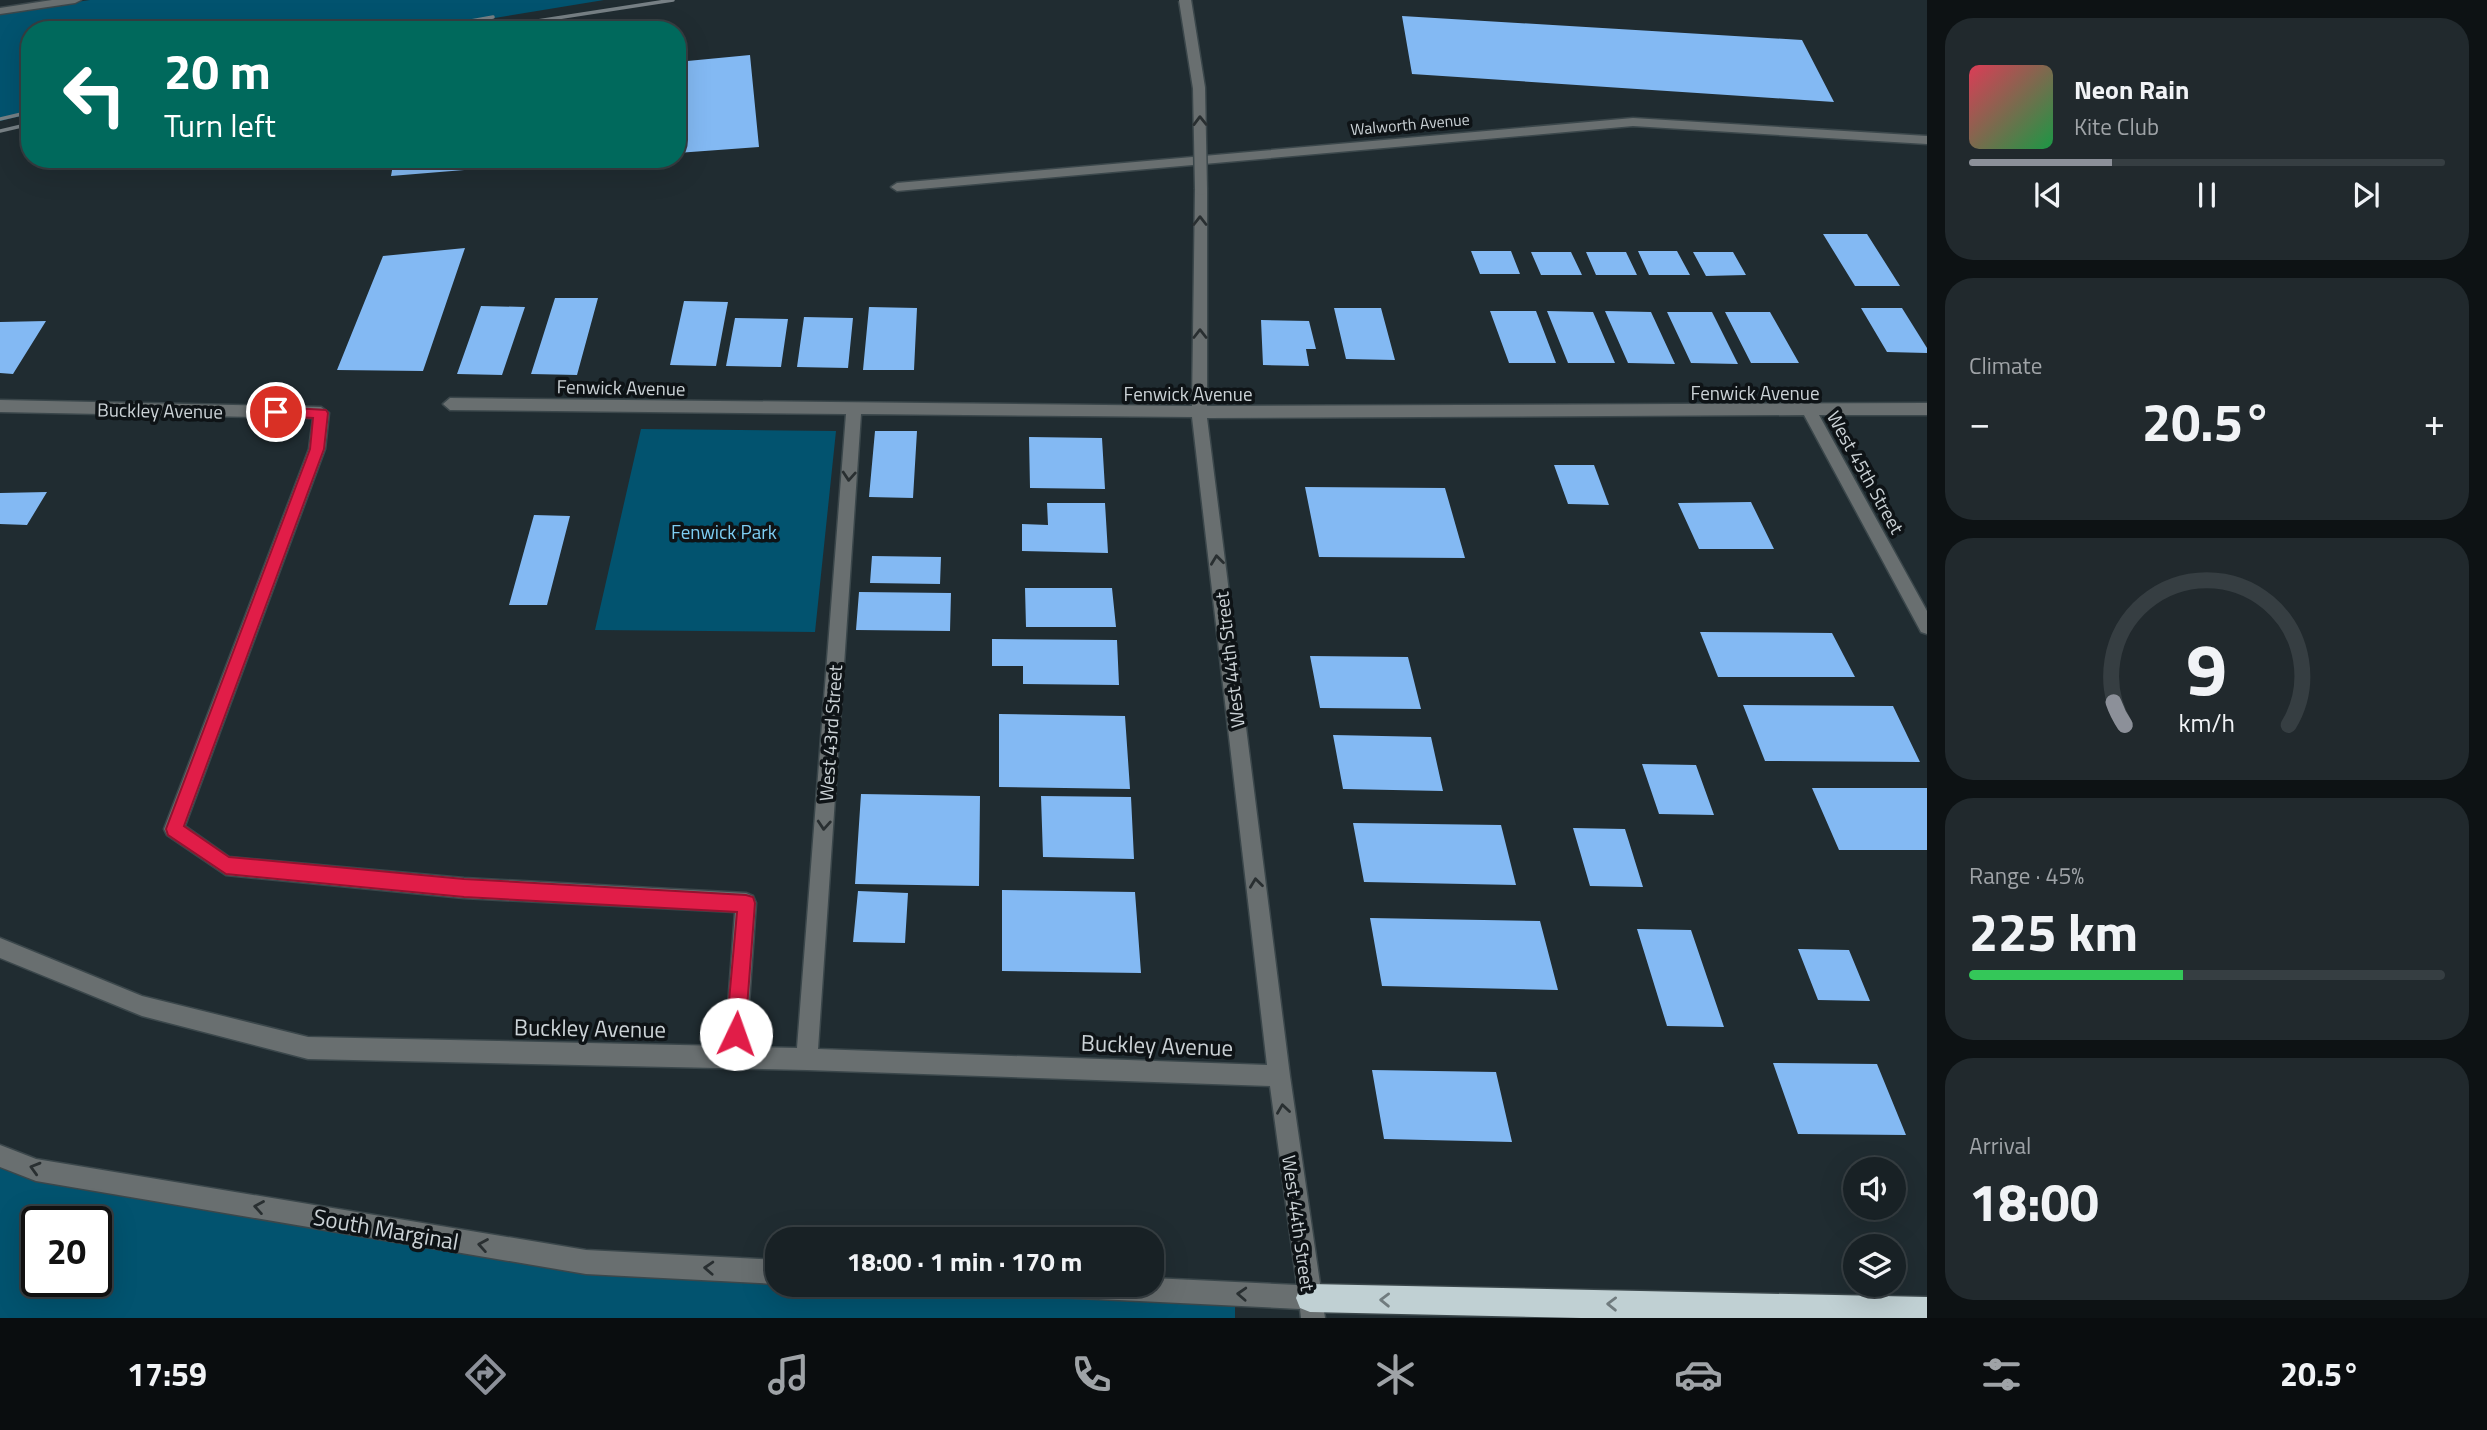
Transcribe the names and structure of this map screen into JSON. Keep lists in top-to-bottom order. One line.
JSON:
{"streets":{"street":["Walworth Avenue","Fenwick Avenue","Buckley Avenue","West 45th Street","West 44th Street","West 43rd Street","South Marginal"]},"crossings":[["Fenwick Avenue","West 45th Street"],["Fenwick Avenue","West 44th Street"],["Fenwick Avenue","West 43rd Street"],["Buckley Avenue","West 44th Street"],["Buckley Avenue","West 43rd Street"]],"one_way":["West 44th Street","West 43rd Street","South Marginal"],"parks":["Fenwick Park"],"page":{"turn":["20 m","Turn left"],"song":["Neon Rain","Kite Club"],"tile":["Climate",["Range · 45%","225 km"],["Arrival","18:00"]],"heat":["−","20.5°","+"],"limit":"20","trip":"18:00 · 1 min · 170 m","tabs":["17:59","20.5°"],"gauge":["9","km/h"]}}
